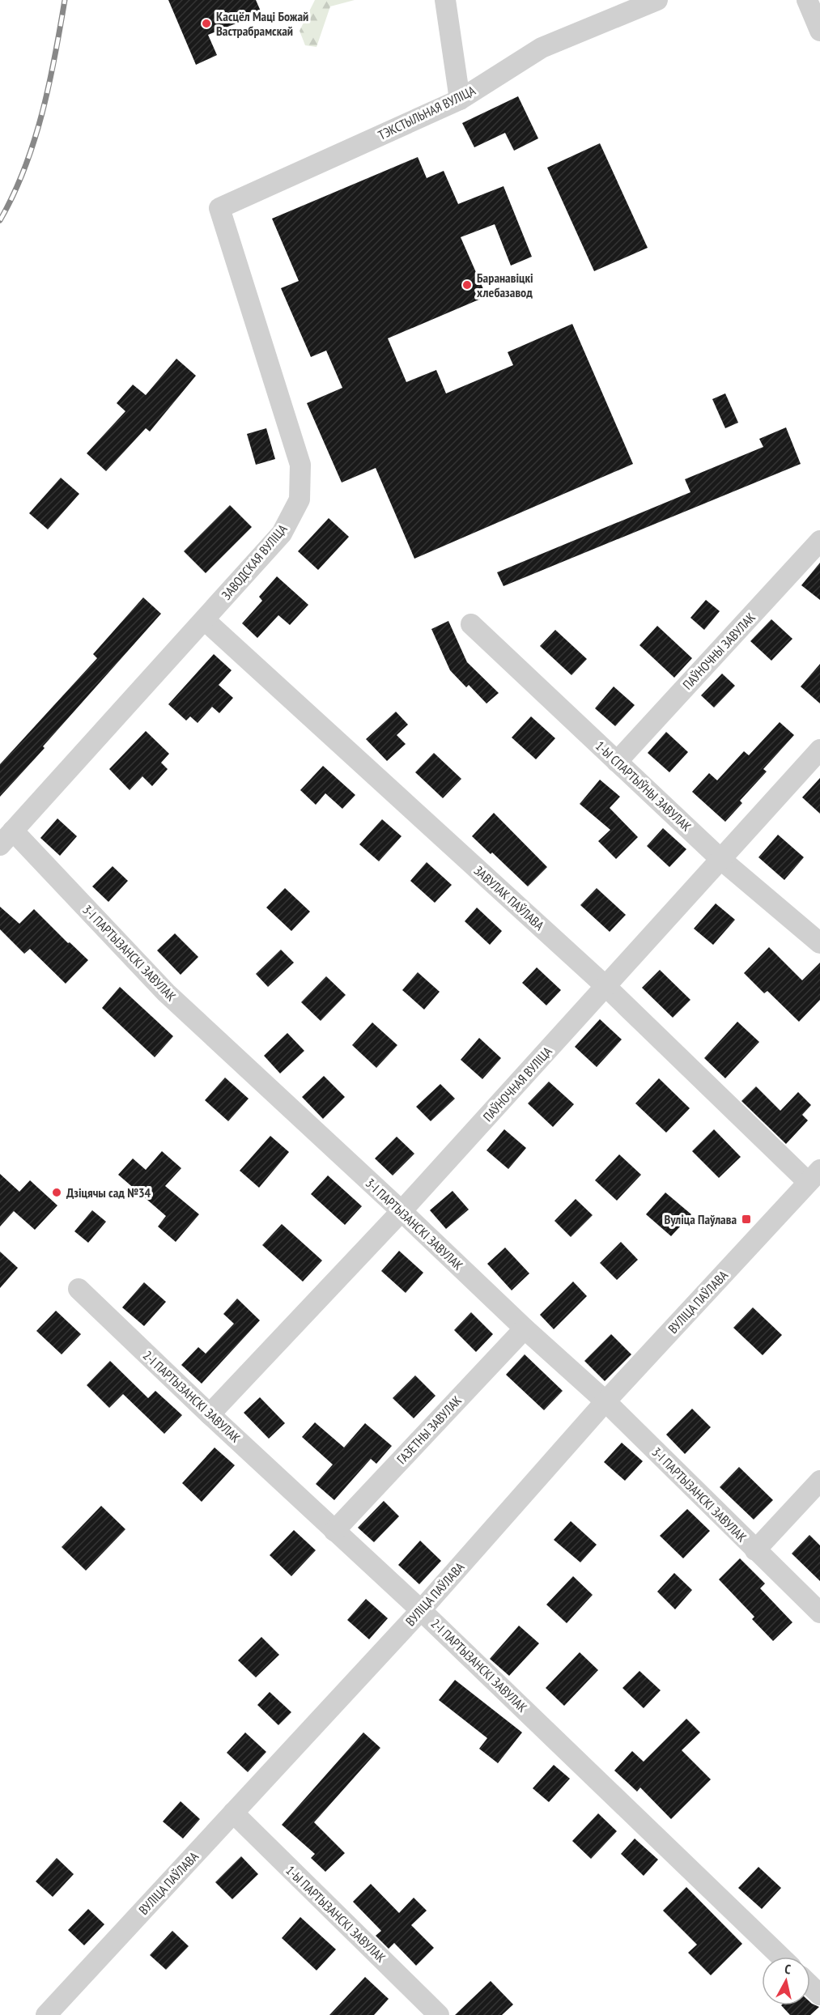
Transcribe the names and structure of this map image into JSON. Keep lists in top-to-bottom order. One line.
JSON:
{"streets":{"street":["ТЭКСТЫЛЬНАЯ ВУЛІЦА","ЗАВОДСКАЯ ВУЛІЦА","ПАЎНОЧНЫ ЗАВУЛАК","1-Ы СПАРТЫЎНЫ ЗАВУЛАК","ЗАВУЛАК ПАЎЛАВА","3-І ПАРТЫЗАНСКІ ЗАВУЛАК","ПАЎНОЧНАЯ ВУЛІЦА","ВУЛІЦА ПАЎЛАВА","2-І ПАРТЫЗАНСКІ ЗАВУЛАК","ГАЗЕТНЫ ЗАВУЛАК","1-Ы ПАРТЫЗАНСКІ ЗАВУЛАК"]},"crossings":[["ТЭКСТЫЛЬНАЯ ВУЛІЦА","ЗАВОДСКАЯ ВУЛІЦА"],["ЗАВОДСКАЯ ВУЛІЦА","ЗАВУЛАК ПАЎЛАВА"],["ЗАВОДСКАЯ ВУЛІЦА","3-І ПАРТЫЗАНСКІ ЗАВУЛАК"],["ПАЎНОЧНЫ ЗАВУЛАК","1-Ы СПАРТЫЎНЫ ЗАВУЛАК"],["1-Ы СПАРТЫЎНЫ ЗАВУЛАК","ПАЎНОЧНАЯ ВУЛІЦА"],["ЗАВУЛАК ПАЎЛАВА","ПАЎНОЧНАЯ ВУЛІЦА"],["ЗАВУЛАК ПАЎЛАВА","ВУЛІЦА ПАЎЛАВА"],["3-І ПАРТЫЗАНСКІ ЗАВУЛАК","ПАЎНОЧНАЯ ВУЛІЦА"],["3-І ПАРТЫЗАНСКІ ЗАВУЛАК","ВУЛІЦА ПАЎЛАВА"],["3-І ПАРТЫЗАНСКІ ЗАВУЛАК","ГАЗЕТНЫ ЗАВУЛАК"],["ПАЎНОЧНАЯ ВУЛІЦА","2-І ПАРТЫЗАНСКІ ЗАВУЛАК"],["ВУЛІЦА ПАЎЛАВА","2-І ПАРТЫЗАНСКІ ЗАВУЛАК"],["ВУЛІЦА ПАЎЛАВА","1-Ы ПАРТЫЗАНСКІ ЗАВУЛАК"],["2-І ПАРТЫЗАНСКІ ЗАВУЛАК","ГАЗЕТНЫ ЗАВУЛАК"]],"places":{"other":["Касцёл Маці Божай Вастрабрамскай","Баранавіцкі хлебазавод","Дзіцячы сад №34"],"transit":["Вуліца Паўлава"]},"north":"top"}
